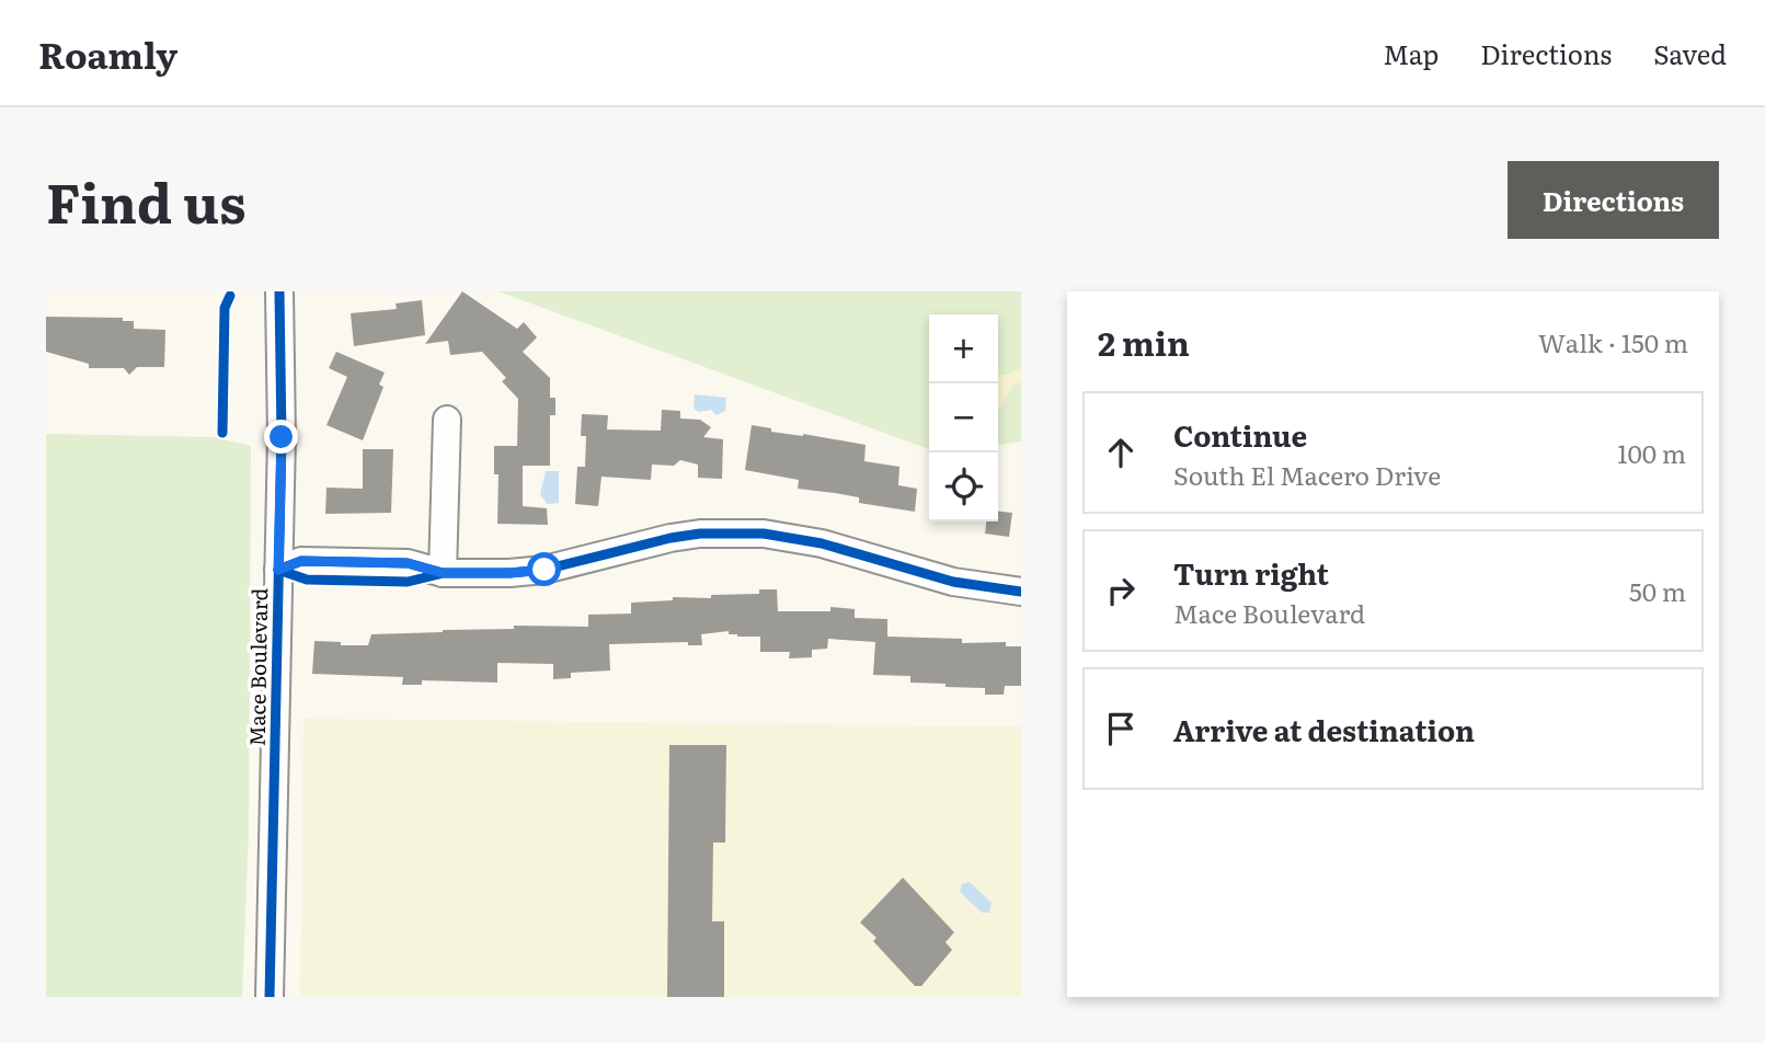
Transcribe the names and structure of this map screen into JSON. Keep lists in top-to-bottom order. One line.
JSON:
{"streets":{"street":["Mace Boulevard"]},"page":{"header":"Roamly","nav":["Map","Directions","Saved"],"title":"Find us","buttons":"Directions","heading":["2 min","Walk · 150 m"],"map_buttons":["+","−"],"list":[["Continue","South El Macero Drive","100 m"],["Turn right","Mace Boulevard","50 m"],"Arrive at destination"]}}
